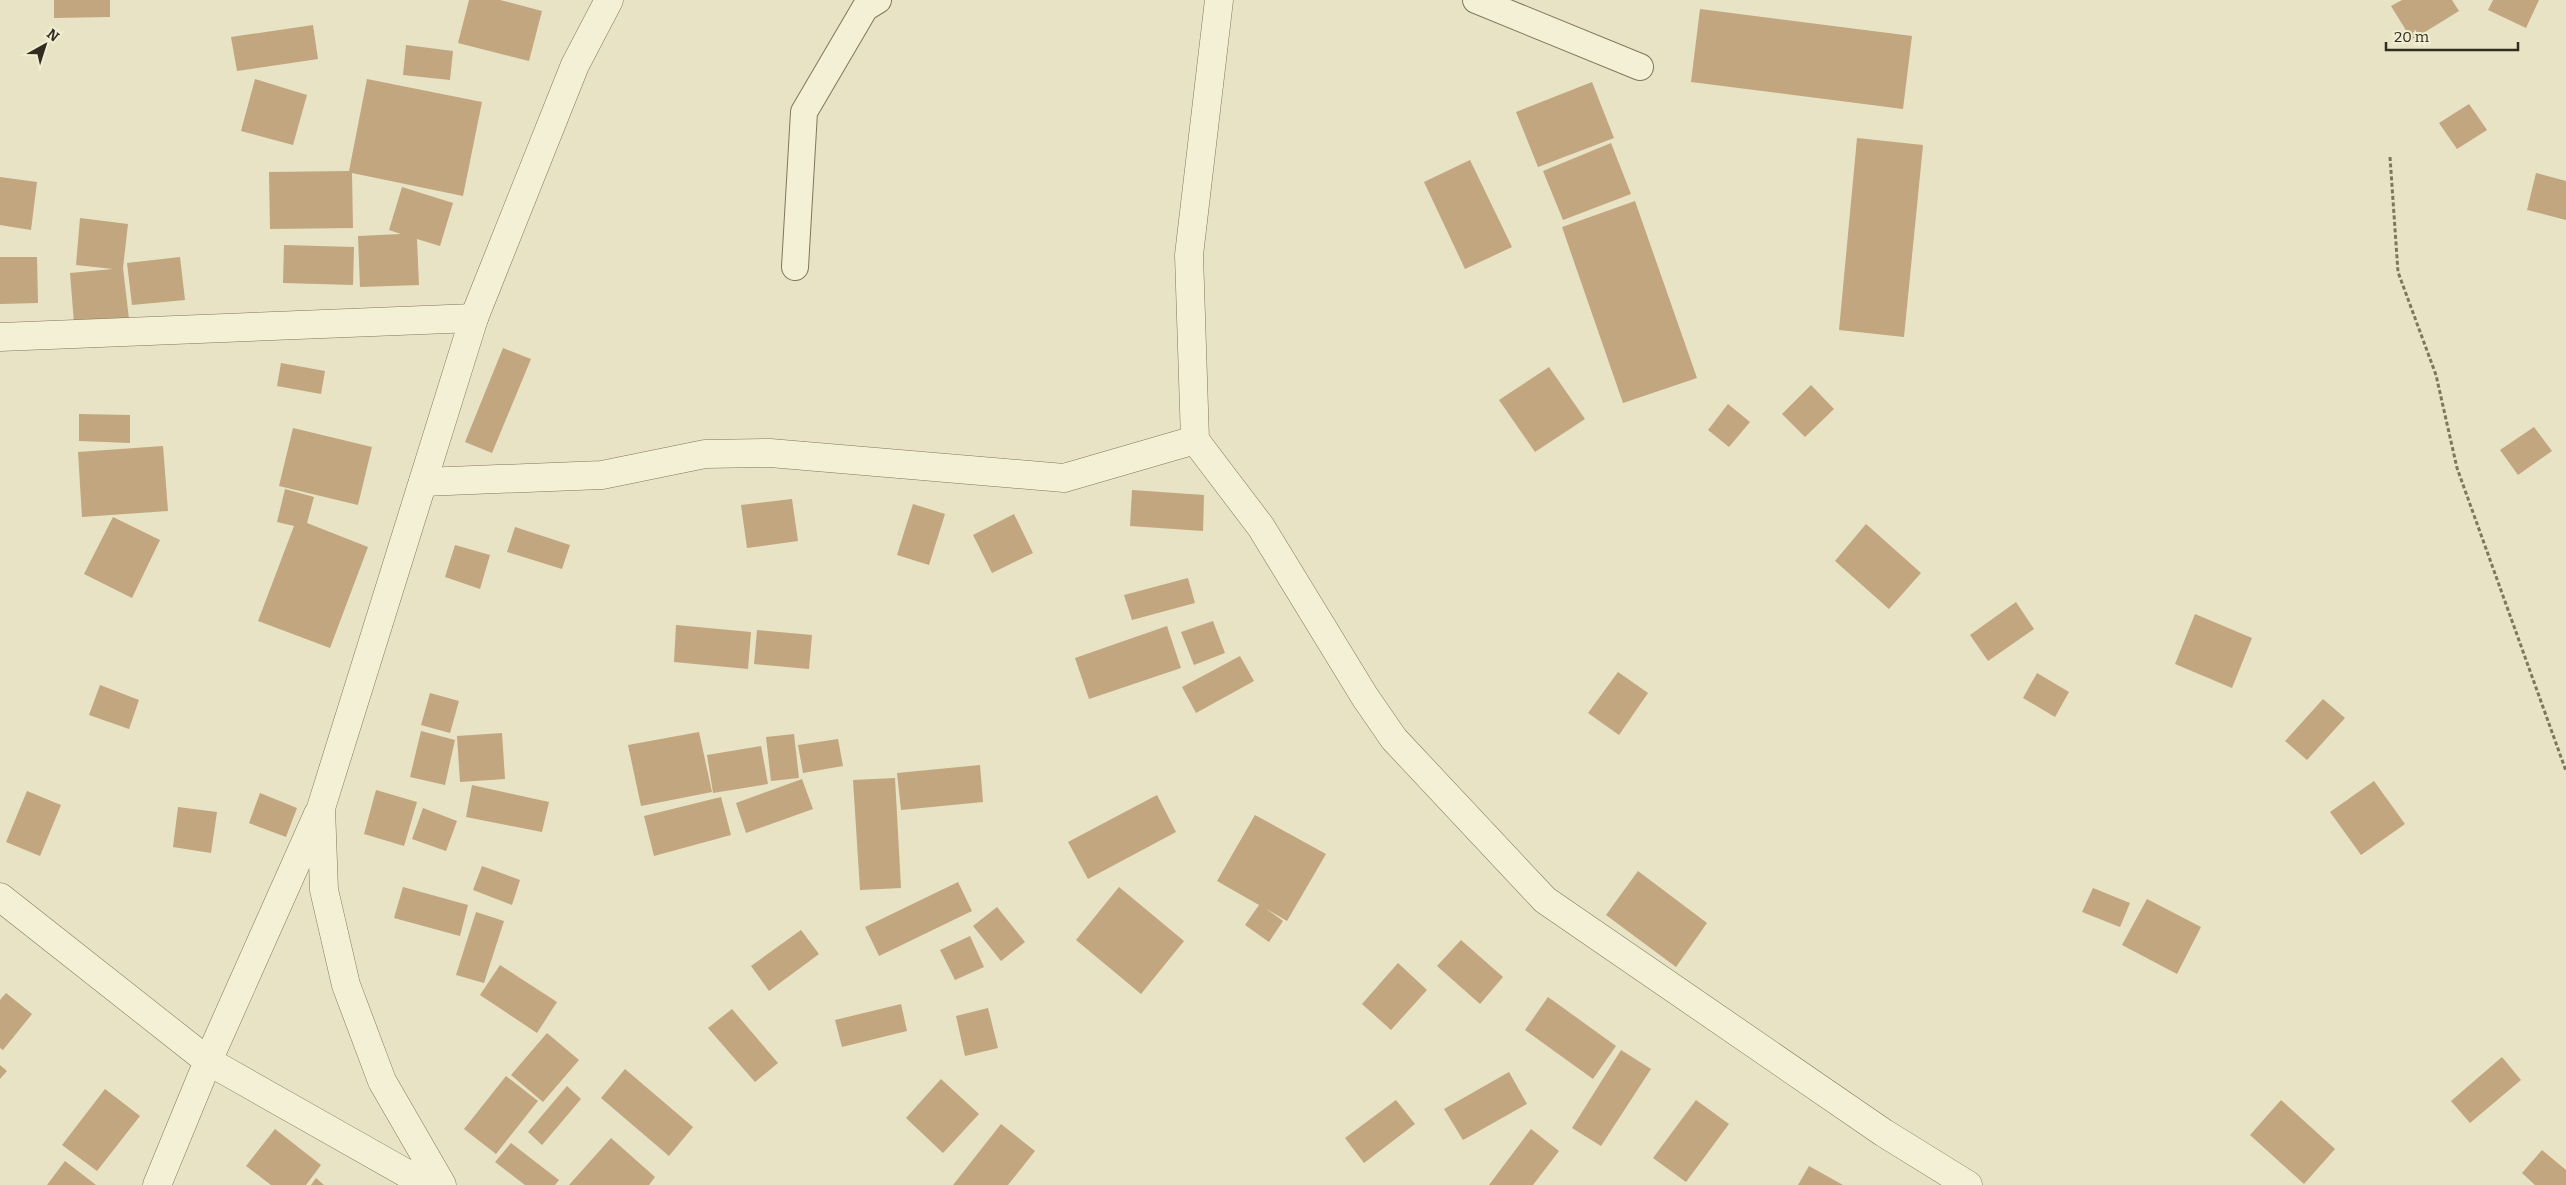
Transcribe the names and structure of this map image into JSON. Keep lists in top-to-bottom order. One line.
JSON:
{"scale_bar":"20 m","north":"top right"}
